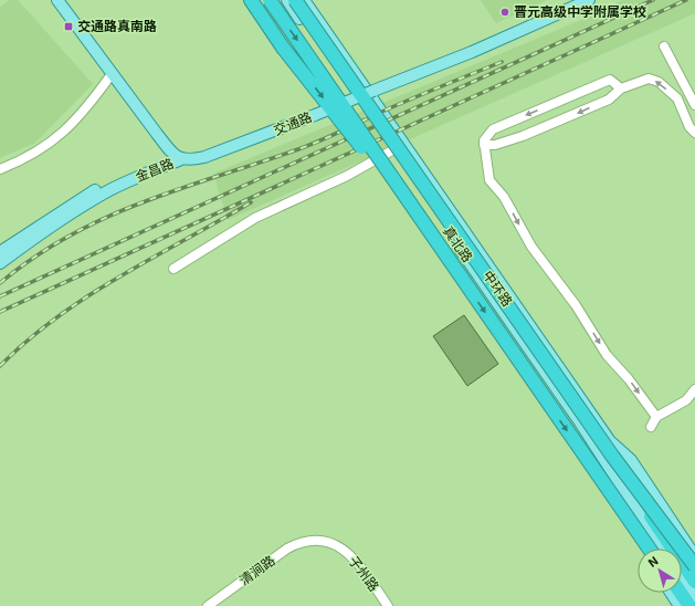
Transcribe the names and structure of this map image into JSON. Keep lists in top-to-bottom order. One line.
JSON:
{"streets":{"highway":["中环路"],"main road":["交通路","金昌路","真北路"],"street":["清涧路","子州路"]},"crossings":[["交通路","金昌路"],["清涧路","子州路"]],"places":{"other":["晋元高级中学附属学校"],"transit":["交通路真南路"]},"north":"top left"}
